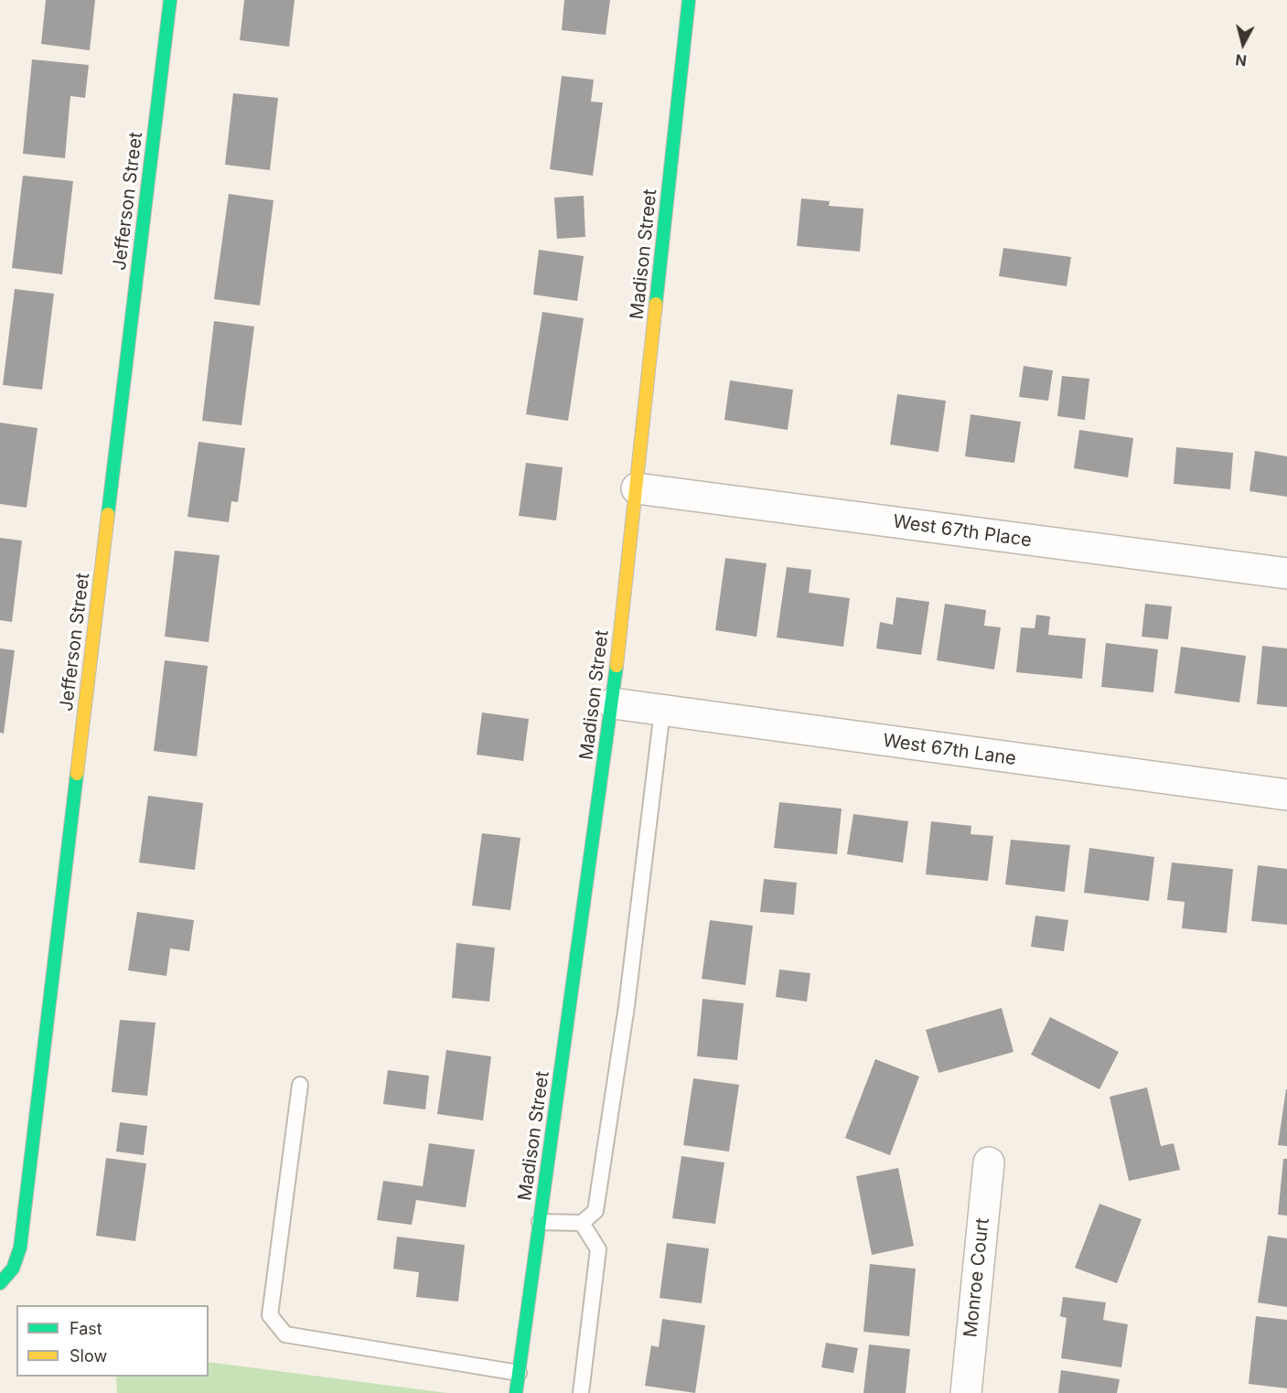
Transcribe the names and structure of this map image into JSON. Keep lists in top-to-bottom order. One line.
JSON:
{"streets":{"street":["Jefferson Street","Madison Street","West 67th Place","West 67th Lane","Monroe Court"]},"crossings":[["Madison Street","West 67th Place"],["Madison Street","West 67th Lane"]],"legend":["Fast","Slow"],"north":"bottom"}
